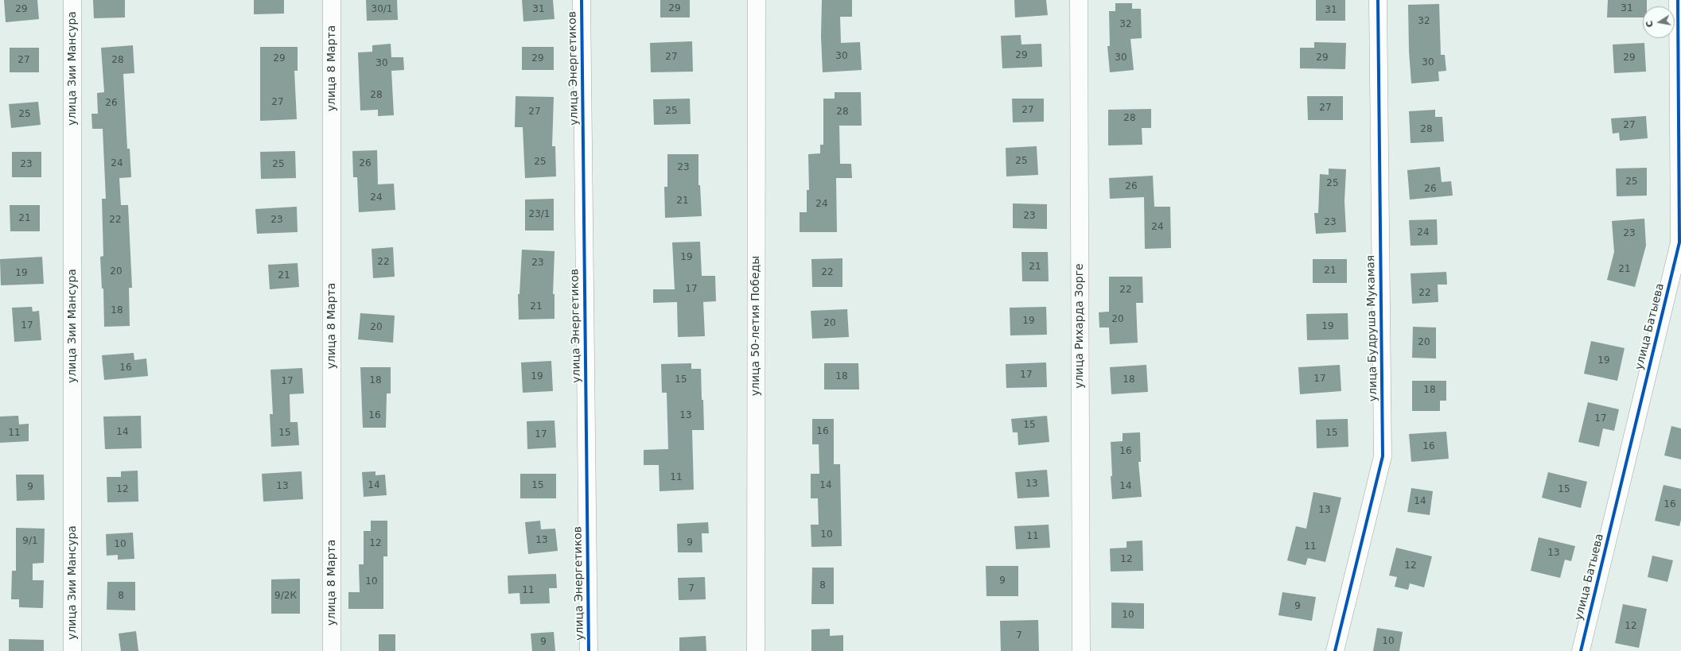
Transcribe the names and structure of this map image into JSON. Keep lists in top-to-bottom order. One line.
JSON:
{"streets":{"street":["улица Зии Мансура","улица 8 Марта","улица Энергетиков","улица 50-летия Победы","улица Рихарда Зорге","улица Батыева","улица Будруша Мукамая"]},"house_numbers":["29","31","29","30/1","31","31","32","32","29","30","27","30","29","29","29","29","27","28","30","30","28","27","26","27","27","25","27","28","25","28","27","28","25","25","24","26","23","25","23","25","25","26","26","24","21","24","23/1","23","21","22","23","23","24","24","23","19","22","23","21","21","21","20","22","19","21","17","22","22","21","18","20","19","20","17","19","20","20","19","16","17","19","18","17","15","18","18","17","18","16","13","17","15","16","14","11","15","15","17","16","16","11","13","14","15","14","13","14","9","12","15","14","16","13","10","11","13","9/1","9","12","10","11","13","12","12","9","10","8","7","11","8","9/2К","9","10","12","7","10","9"],"north":"left"}
